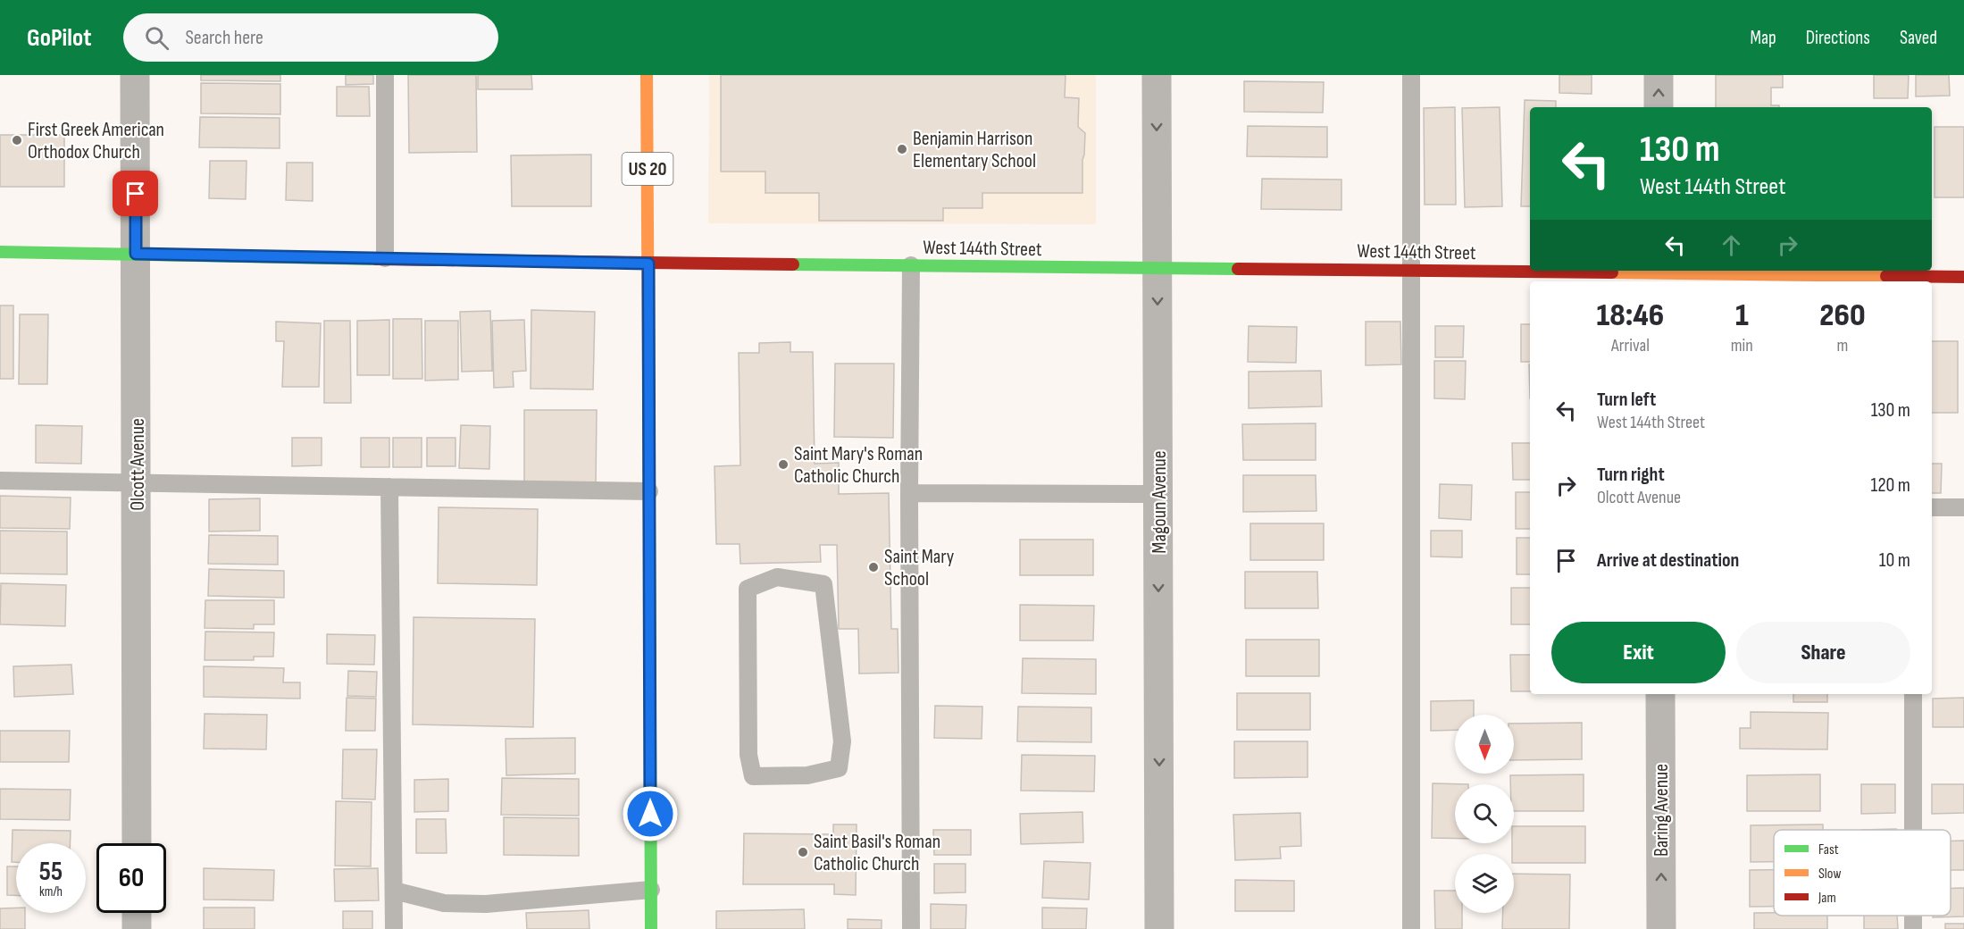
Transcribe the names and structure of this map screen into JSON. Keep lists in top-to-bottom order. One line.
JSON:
{"streets":{"street":["US 20","West 144th Street","Olcott Avenue","Magoun Avenue","Baring Avenue"]},"crossings":[["US 20","West 144th Street"],["West 144th Street","Olcott Avenue"],["West 144th Street","Magoun Avenue"]],"one_way":["Magoun Avenue","Baring Avenue"],"places":["First Greek American Orthodox Church","Benjamin Harrison Elementary School","Saint Mary's Roman Catholic Church","Saint Mary School","Saint Basil's Roman Catholic Church"],"legend":["Fast","Slow","Jam"],"north":"bottom","page":{"header":"GoPilot","search":"Search here","nav":["Map","Directions","Saved"],"turn":["130 m","West 144th Street"],"eta":["18:46","Arrival","1","min","260","m"],"list":[{"name":"Turn left","note":"West 144th Street","value":"130 m"},{"name":"Turn right","note":"Olcott Avenue","value":"120 m"},{"name":"Arrive at destination","value":"10 m"}],"buttons":["Exit","Share"],"speed":"55 km/h","limit":"60"}}
